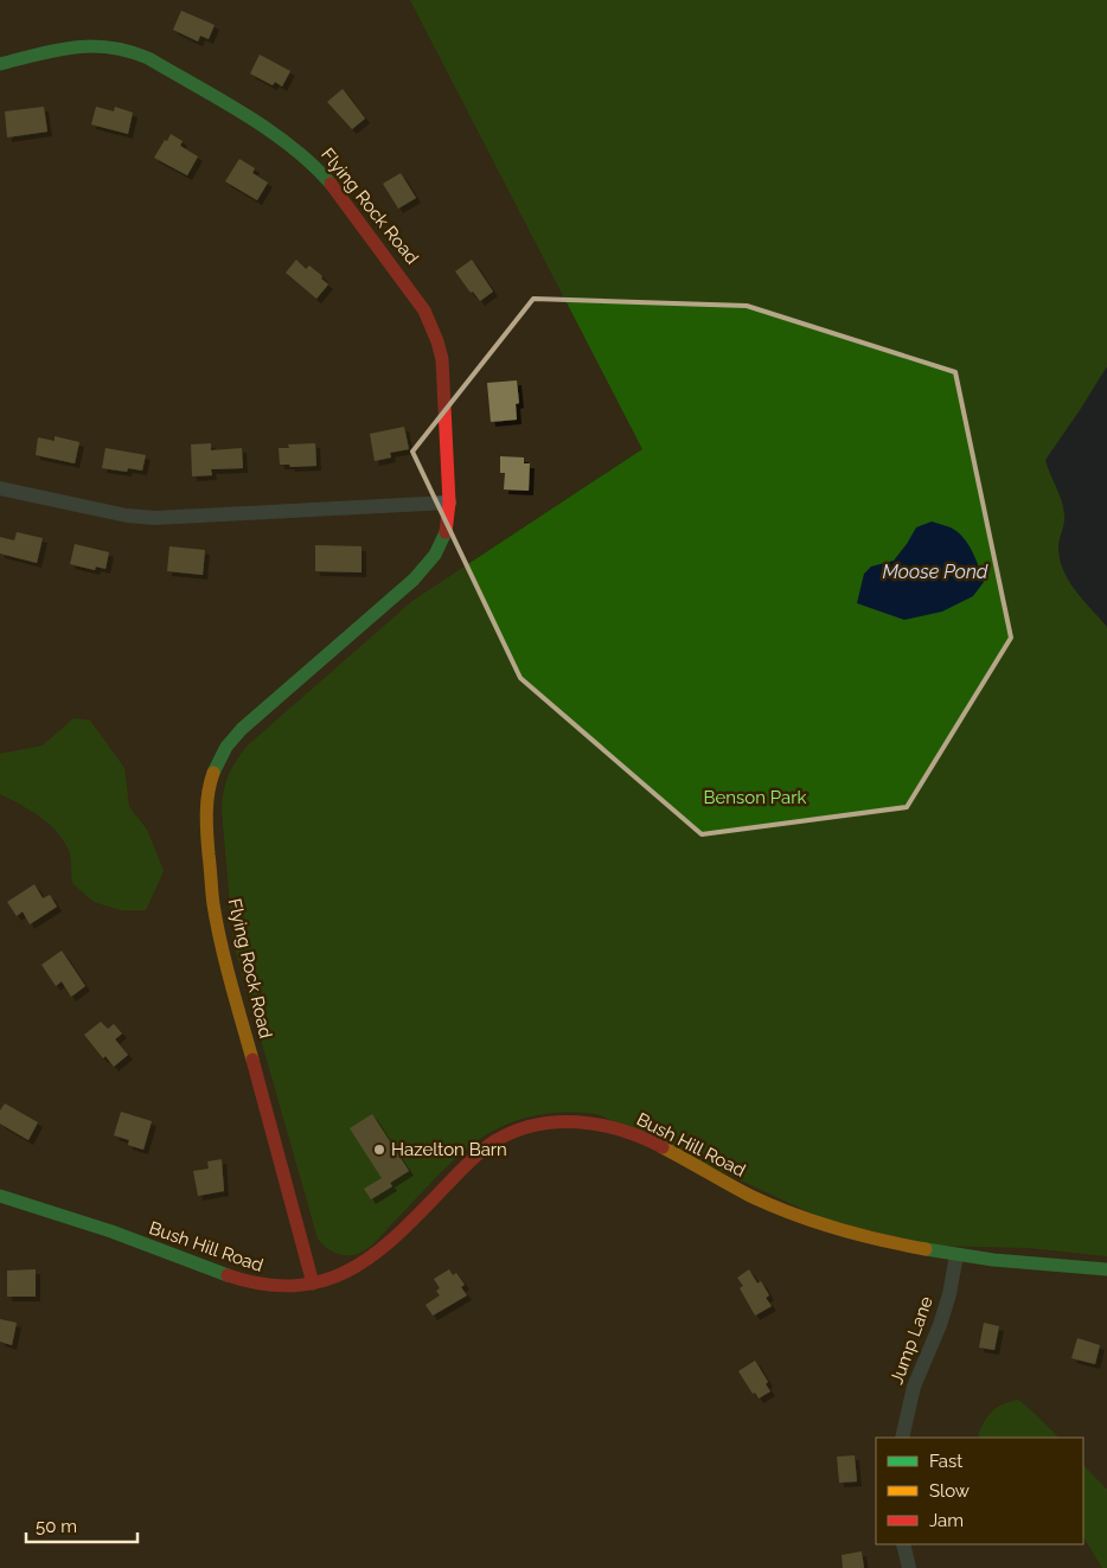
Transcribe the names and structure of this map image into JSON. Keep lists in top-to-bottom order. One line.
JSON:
{"streets":{"street":["Flying Rock Road","Bush Hill Road","Jump Lane"]},"crossings":[["Flying Rock Road","Bush Hill Road"],["Bush Hill Road","Jump Lane"]],"water":["Moose Pond"],"parks":["Benson Park"],"places":["Hazelton Barn"],"legend":["Fast","Slow","Jam"],"scale_bar":"50 m"}
